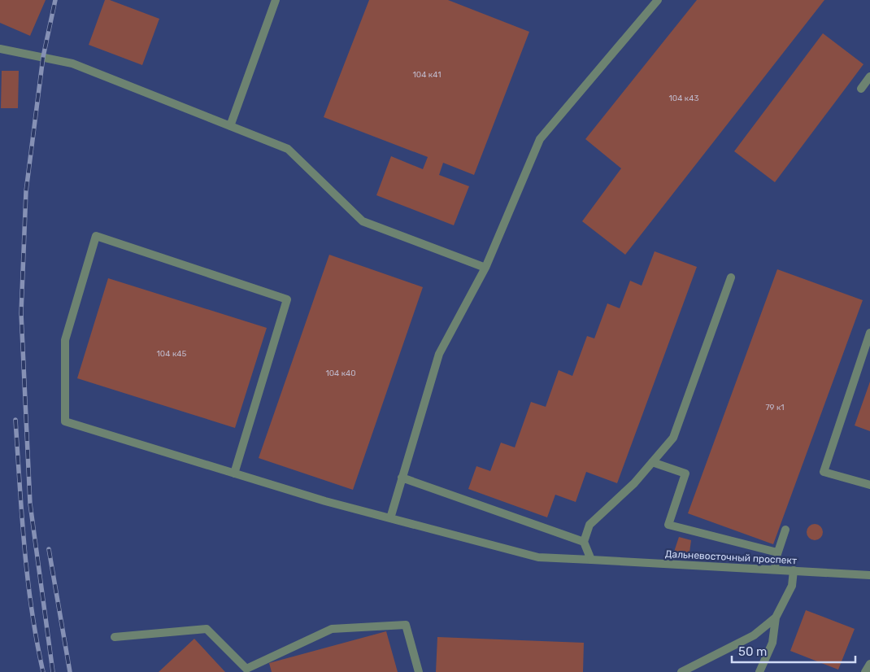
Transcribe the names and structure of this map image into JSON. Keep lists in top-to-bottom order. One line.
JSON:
{"streets":{"street":["Дальневосточный проспект"]},"house_numbers":["104 к41","104 к43","104 к45","104 к40","79 к1"],"scale_bar":"50 m"}
